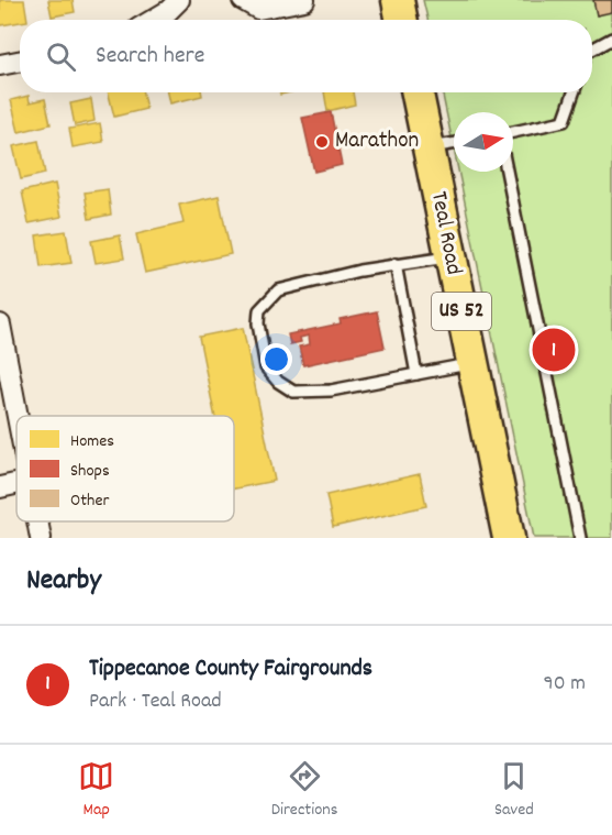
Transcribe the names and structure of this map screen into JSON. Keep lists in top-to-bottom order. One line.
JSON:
{"streets":{"main road":["Teal Road","US 52"]},"places":["Marathon"],"legend":["Homes","Shops","Other"],"north":"right","page":{"search":"Search here","pins":"1","heading":"Nearby","list":[{"mark":"1","name":"Tippecanoe County Fairgrounds","note":"Park · Teal Road","value":"90 m"}],"nav":["Map","Directions","Saved"]}}
